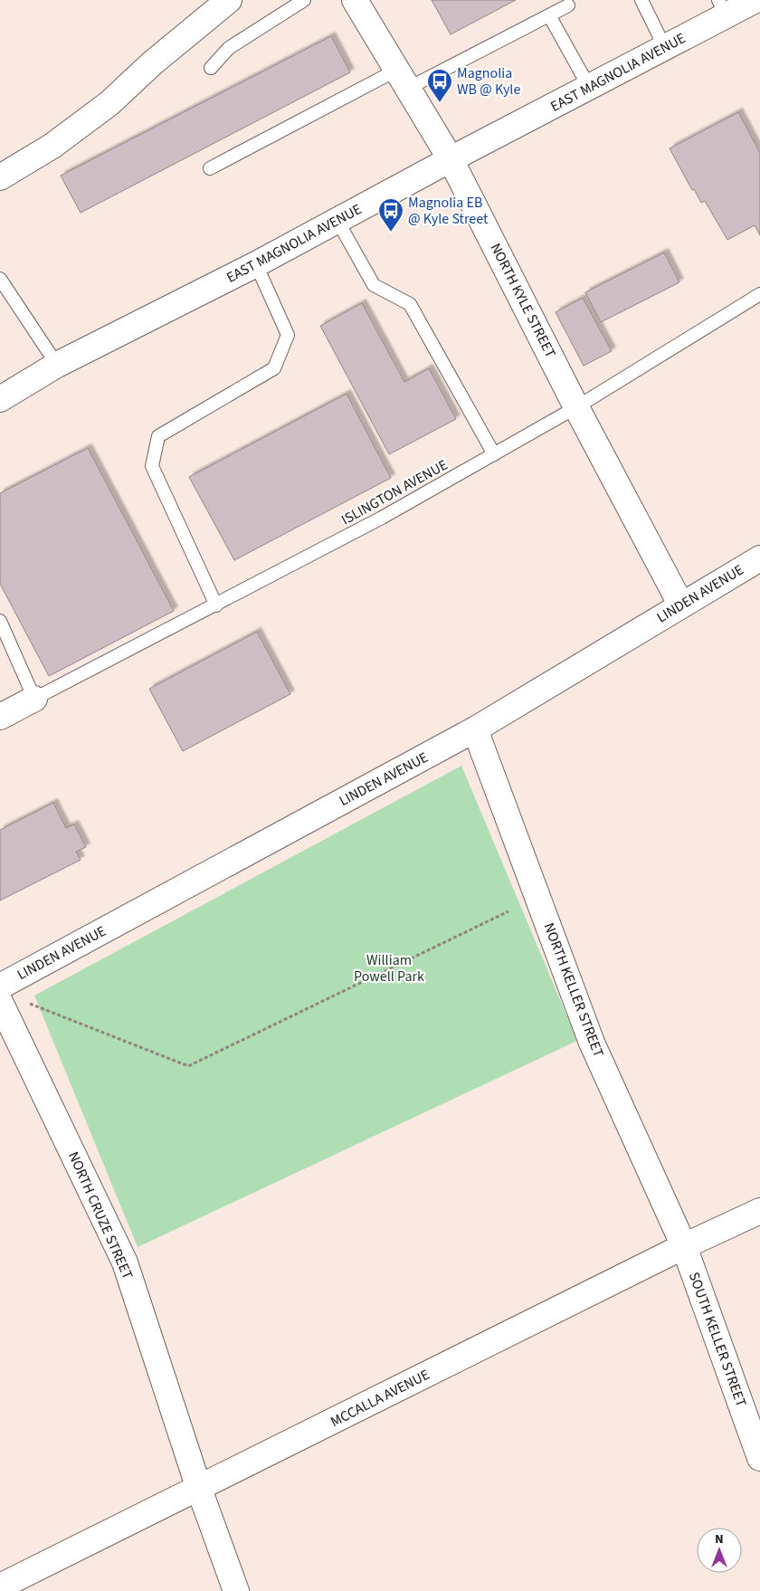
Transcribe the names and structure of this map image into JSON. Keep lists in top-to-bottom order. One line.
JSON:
{"streets":{"street":["EAST MAGNOLIA AVENUE","NORTH KYLE STREET","LINDEN AVENUE","NORTH KELLER STREET","NORTH CRUZE STREET","SOUTH KELLER STREET","MCCALLA AVENUE"],"lane":["ISLINGTON AVENUE"]},"crossings":[["EAST MAGNOLIA AVENUE","NORTH KYLE STREET"],["NORTH KYLE STREET","ISLINGTON AVENUE"],["NORTH KYLE STREET","LINDEN AVENUE"],["LINDEN AVENUE","NORTH KELLER STREET"],["NORTH KELLER STREET","SOUTH KELLER STREET"],["NORTH KELLER STREET","MCCALLA AVENUE"],["NORTH CRUZE STREET","MCCALLA AVENUE"],["SOUTH KELLER STREET","MCCALLA AVENUE"]],"parks":["William Powell Park"],"places":{"bus stop":["Magnolia WB @ Kyle","Magnolia EB @ Kyle Street"]},"north":"top"}
